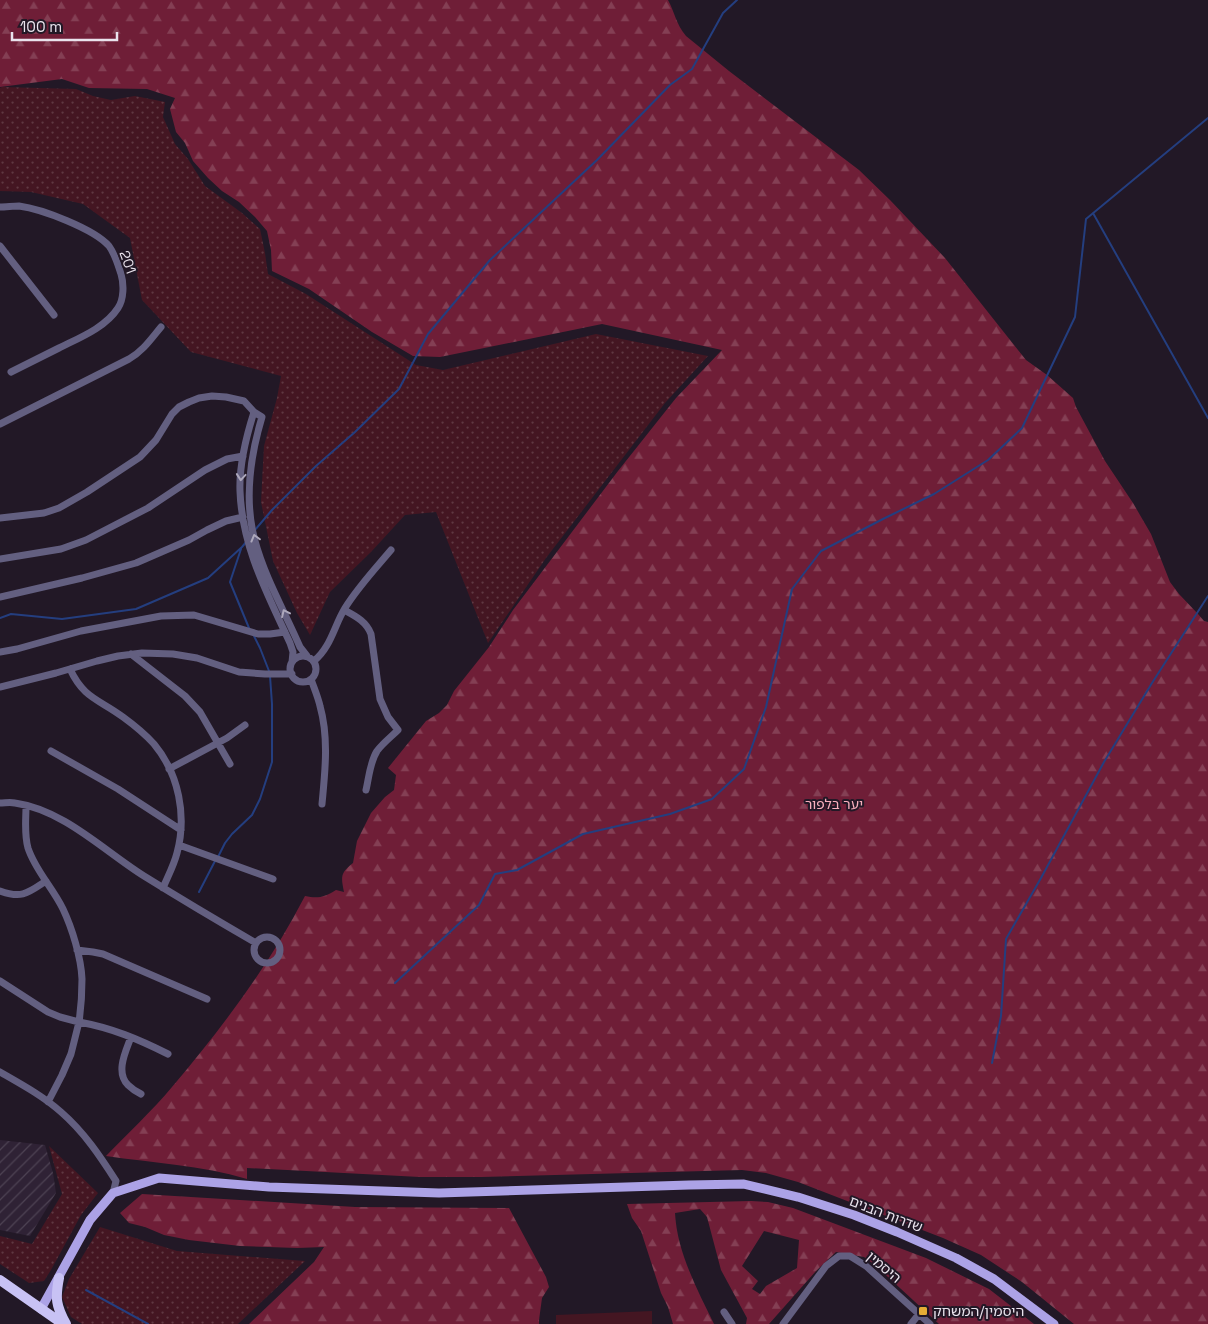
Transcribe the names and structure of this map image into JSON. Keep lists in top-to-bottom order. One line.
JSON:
{"streets":{"main road":["שדרות הבנים"],"street":["201","היסמין"]},"parks":["יער בלפור"],"places":{"transit":["היסמין/המשחק"]},"scale_bar":"100 m"}
